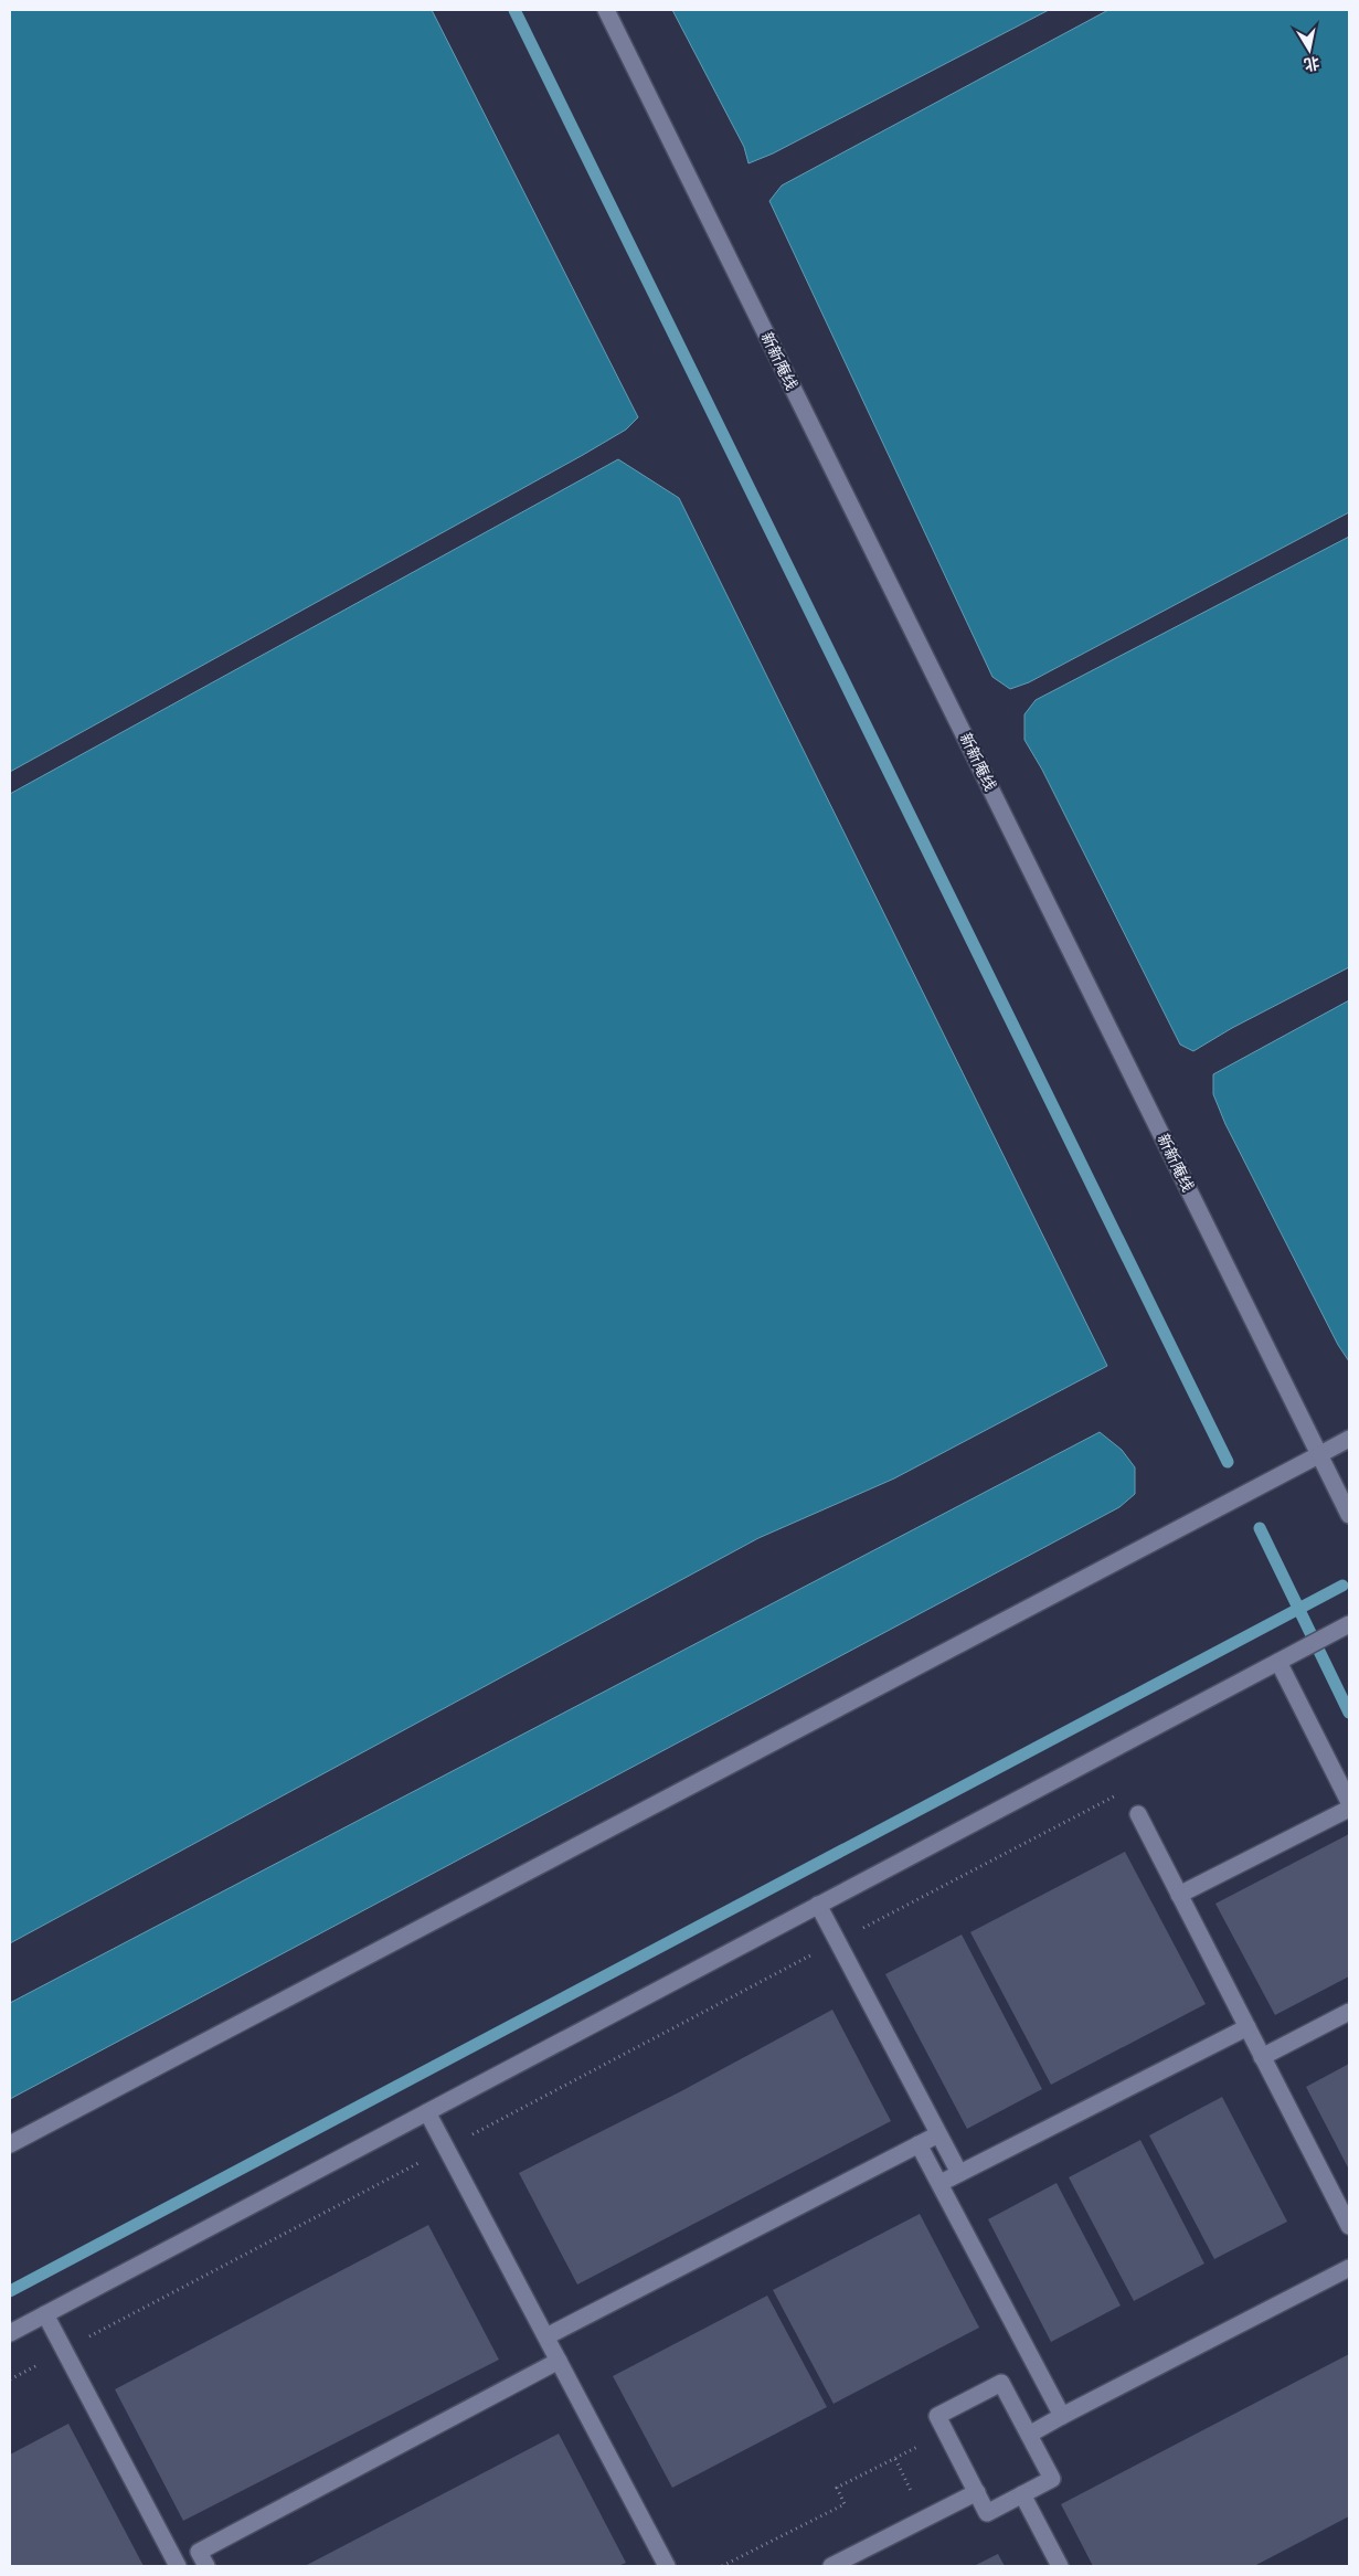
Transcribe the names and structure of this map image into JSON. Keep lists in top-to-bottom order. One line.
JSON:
{"streets":{"street":["新新庵线"]},"north":"bottom"}
